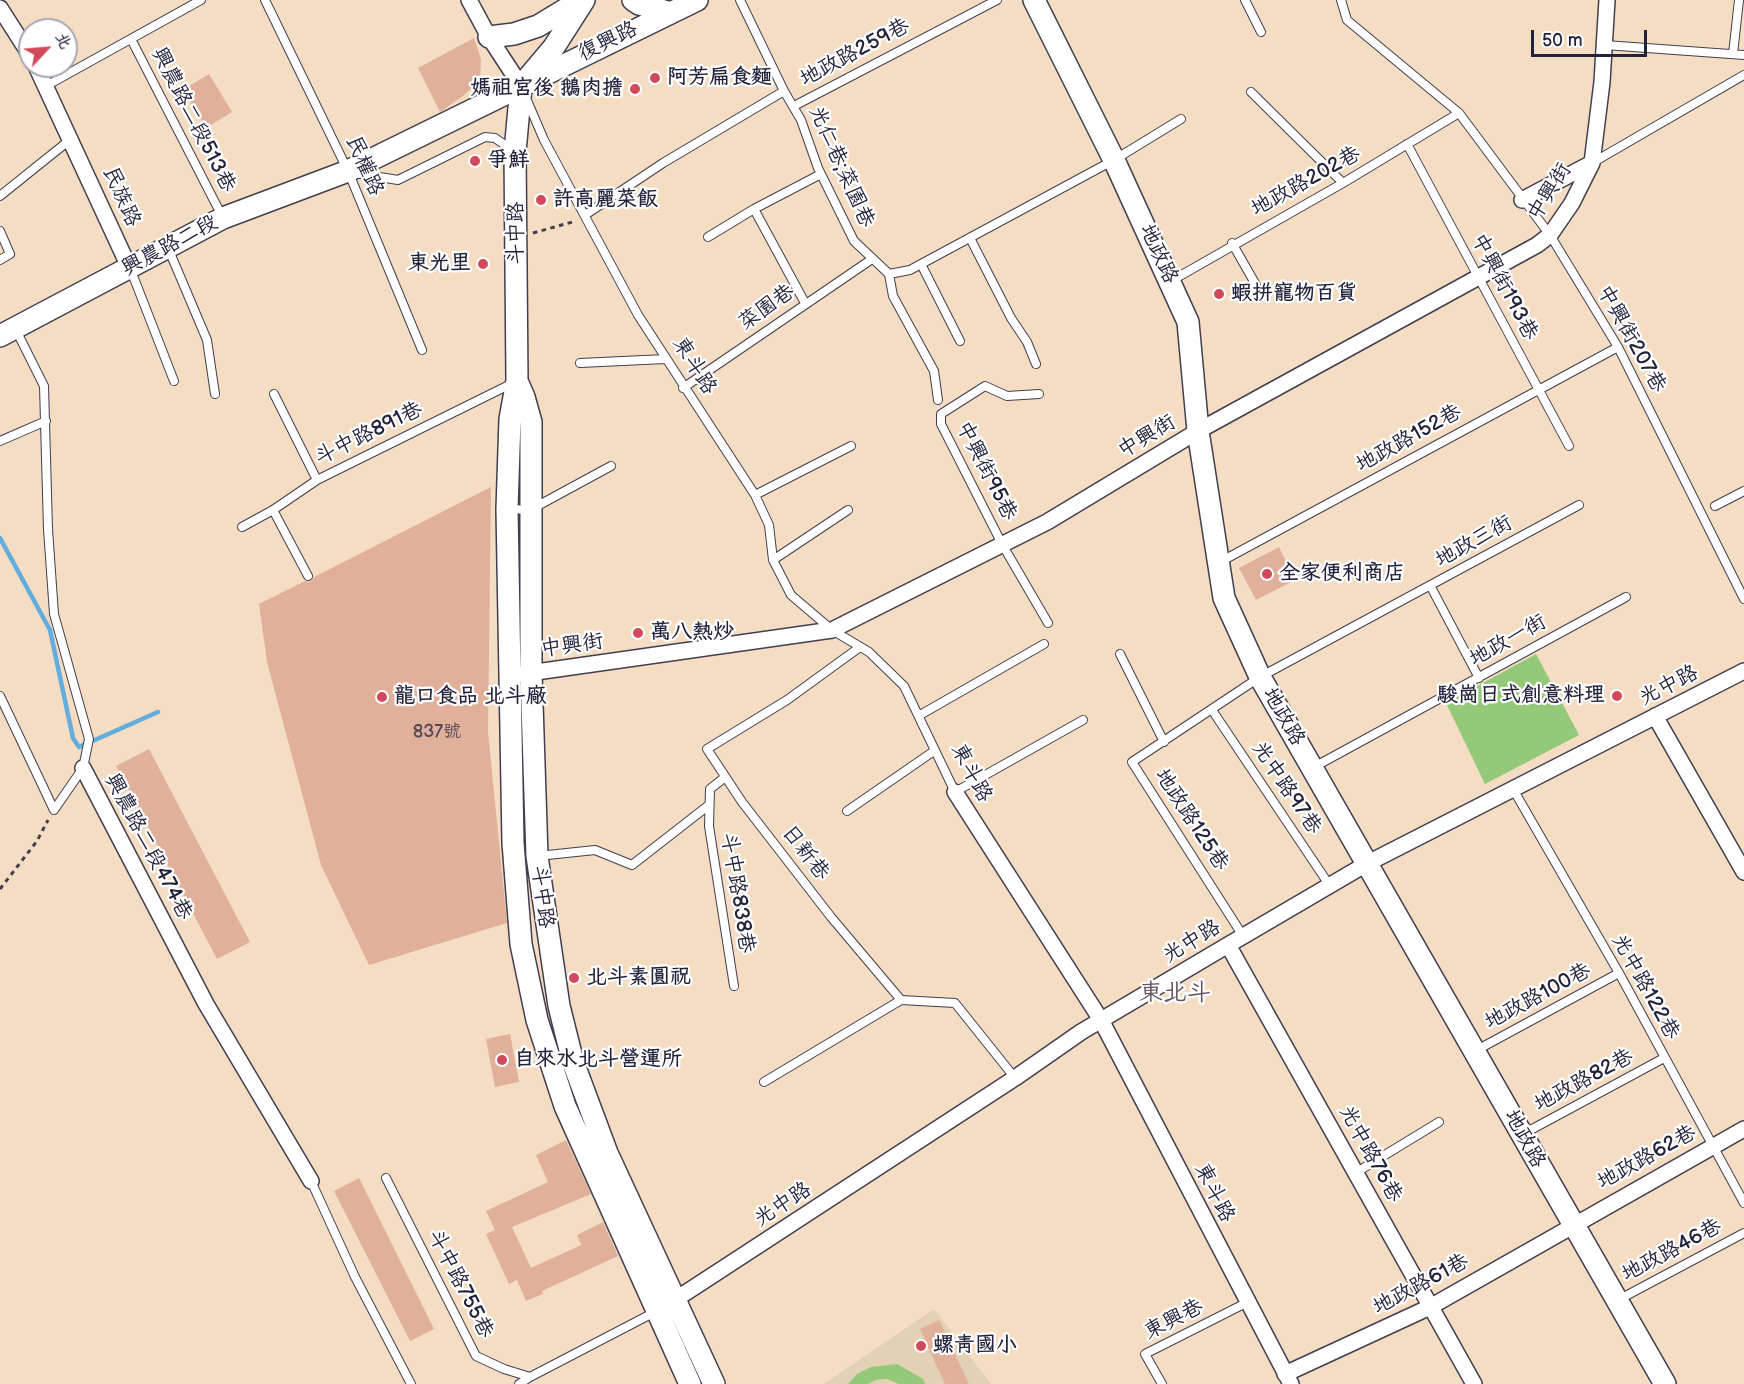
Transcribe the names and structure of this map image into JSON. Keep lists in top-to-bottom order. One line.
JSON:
{"streets":{"main road":["復興路","斗中路","興農路二段","地政路"],"street":["中興街","民族路","東斗路","光中路","興農路二段474巷","光中路76巷","地政路62巷","地政路61巷"],"lane":["地政路259巷","興農路二段513巷","民權路","光仁巷;菜園巷","地政路202巷","中興街193巷","菜園巷","中興街207巷","斗中路891巷","地政路152巷","中興街95巷","地政三街","地政一街","光中路97巷","地政路125巷","日新巷","斗中路838巷","光中路122巷","地政路100巷","地政路82巷","地政路46巷","斗中路755巷","東興巷"]},"crossings":[["復興路","斗中路"],["復興路","興農路二段"],["復興路","東斗路"],["地政路259巷","光仁巷;菜園巷"],["興農路二段513巷","興農路二段"],["民權路","興農路二段"],["光仁巷;菜園巷","菜園巷"],["地政路202巷","地政路"],["地政路202巷","中興街193巷"],["地政路202巷","中興街207巷"],["中興街","斗中路"],["中興街","地政路"],["中興街","中興街193巷"],["中興街","中興街207巷"],["中興街","東斗路"],["中興街","中興街95巷"],["民族路","興農路二段"],["斗中路","興農路二段"],["斗中路","東斗路"],["斗中路","斗中路891巷"],["斗中路","光中路"],["斗中路","斗中路838巷"],["興農路二段","東斗路"],["興農路二段","興農路二段474巷"],["地政路","地政路152巷"],["地政路","地政三街"],["地政路","地政一街"],["地政路","光中路"],["地政路","地政路125巷"],["地政路","地政路100巷"],["地政路","地政路82巷"],["地政路","地政路62巷"],["地政路","地政路46巷"],["地政路","地政路61巷"],["中興街193巷","地政路152巷"],["菜園巷","東斗路"],["中興街207巷","地政路152巷"],["東斗路","光中路"],["東斗路","日新巷"],["東斗路","地政路61巷"],["東斗路","東興巷"],["地政三街","地政路125巷"],["光中路","光中路97巷"],["光中路","地政路125巷"],["光中路","光中路122巷"],["光中路","光中路76巷"],["光中路97巷","地政路125巷"],["日新巷","斗中路838巷"],["光中路122巷","地政路100巷"],["光中路122巷","地政路82巷"],["光中路122巷","地政路62巷"],["光中路76巷","地政路61巷"],["地政路62巷","地政路61巷"]],"districts":["東北斗"],"places":["阿芳扁食麵","媽祖宮後 鵝肉擔","爭鮮","許高麗菜飯","東光里","蝦拼寵物百貨","全家便利商店","萬八熱炒","駿崗日式創意料理","龍口食品 北斗廠","北斗素圓祝","自來水北斗營運所","螺青國小"],"house_numbers":["837號"],"scale_bar":"50 m","north":"top right"}
